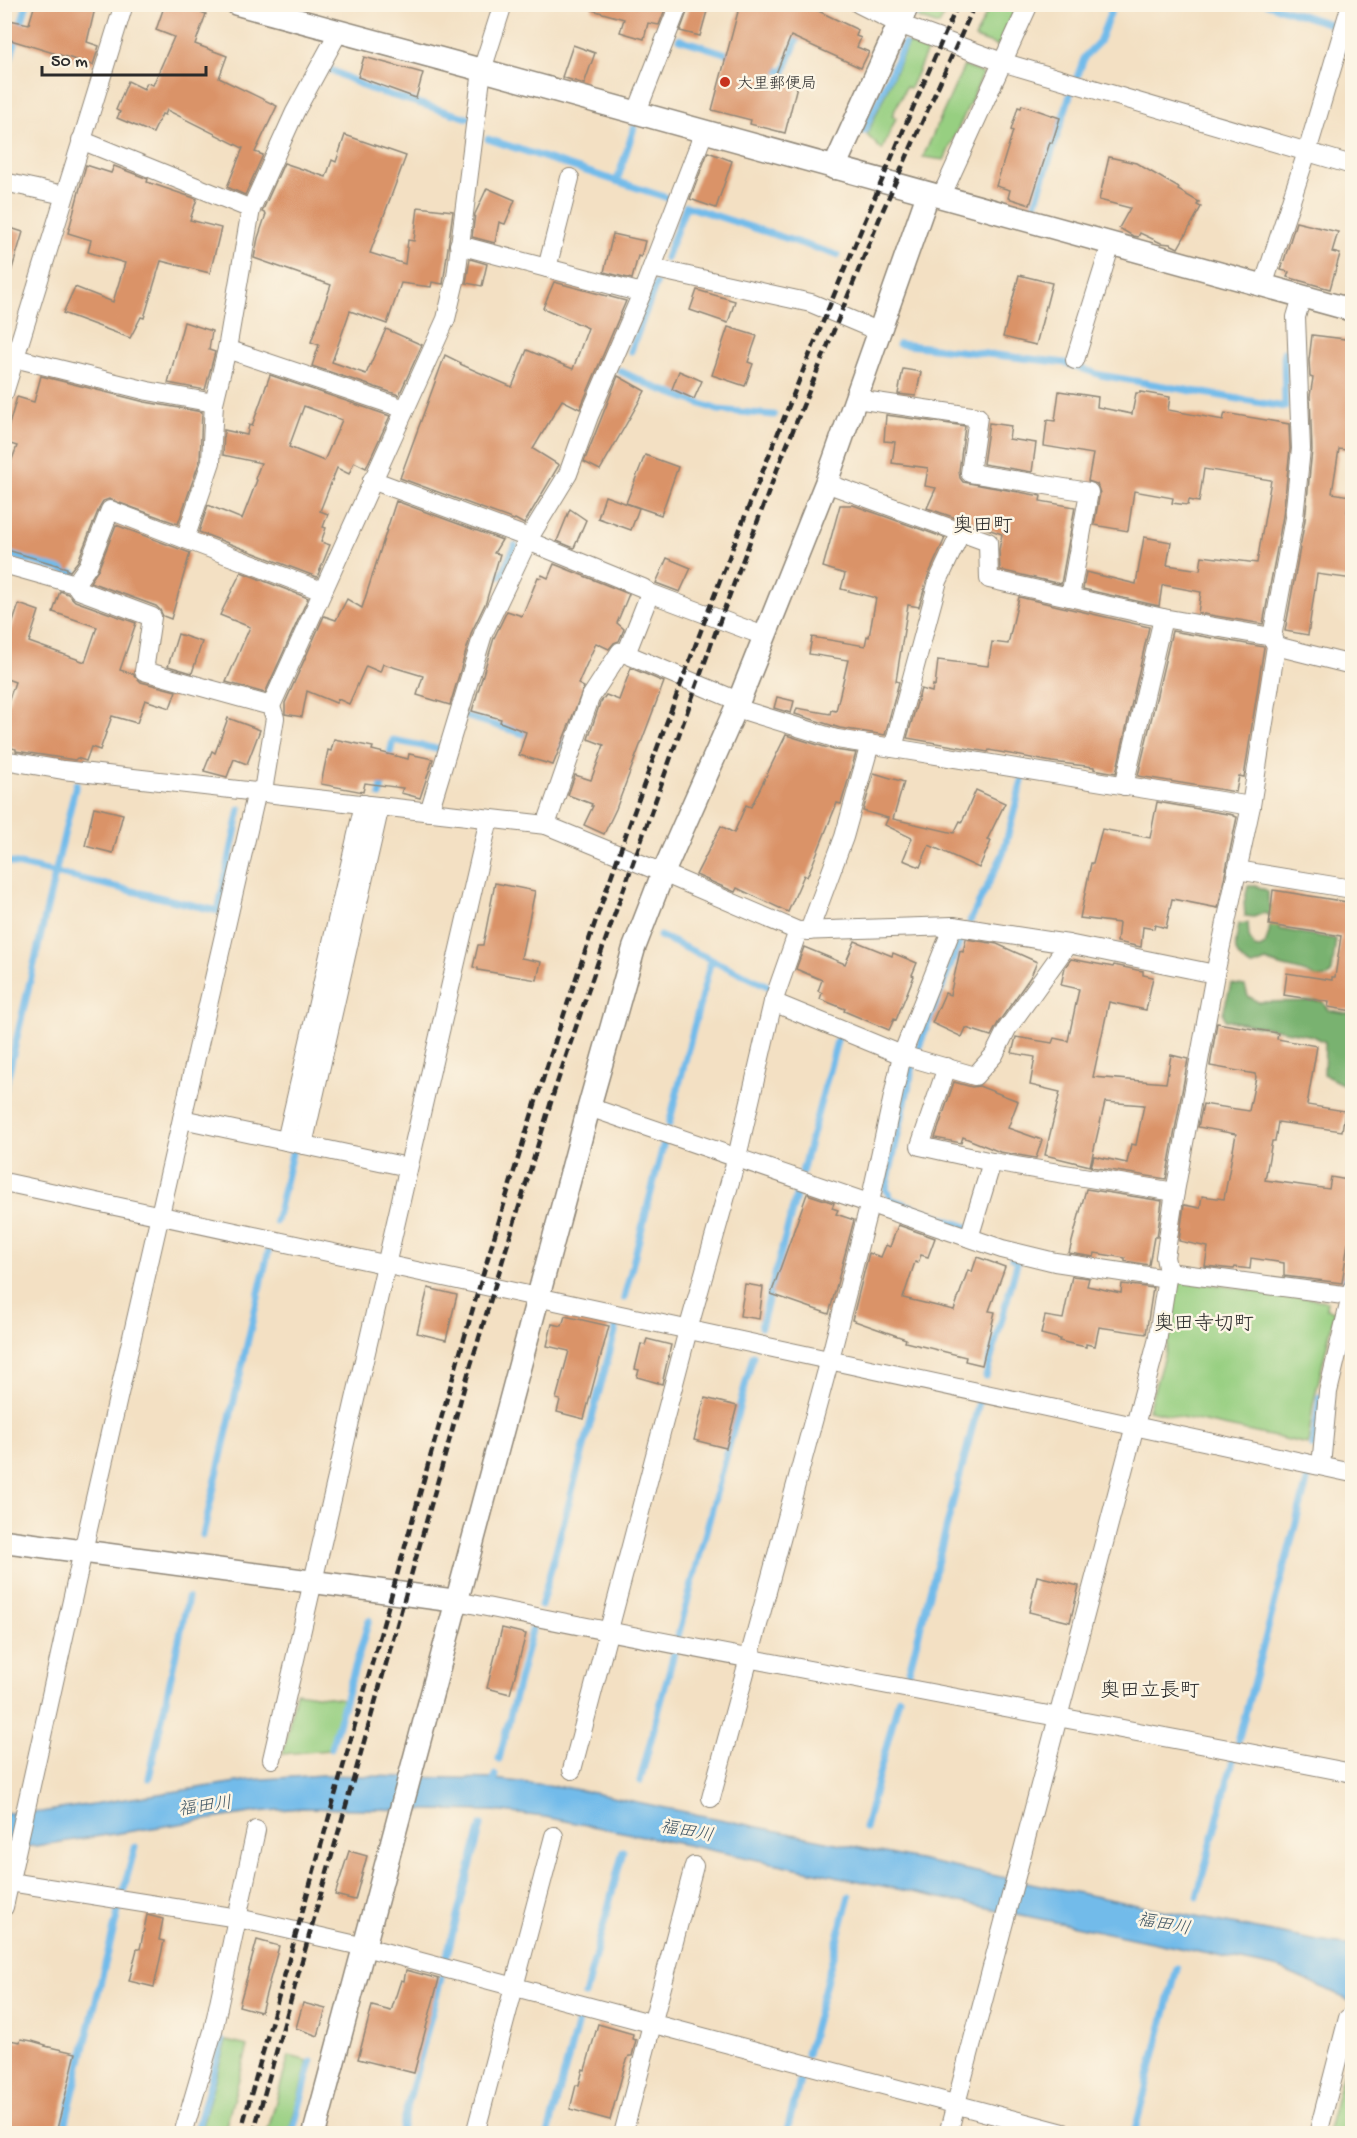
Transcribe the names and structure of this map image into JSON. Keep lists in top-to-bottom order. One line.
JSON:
{"districts":["奥田町","奥田寺切町","奥田立長町"],"water":["福田川"],"places":["大里郵便局"],"scale_bar":"50 m"}
